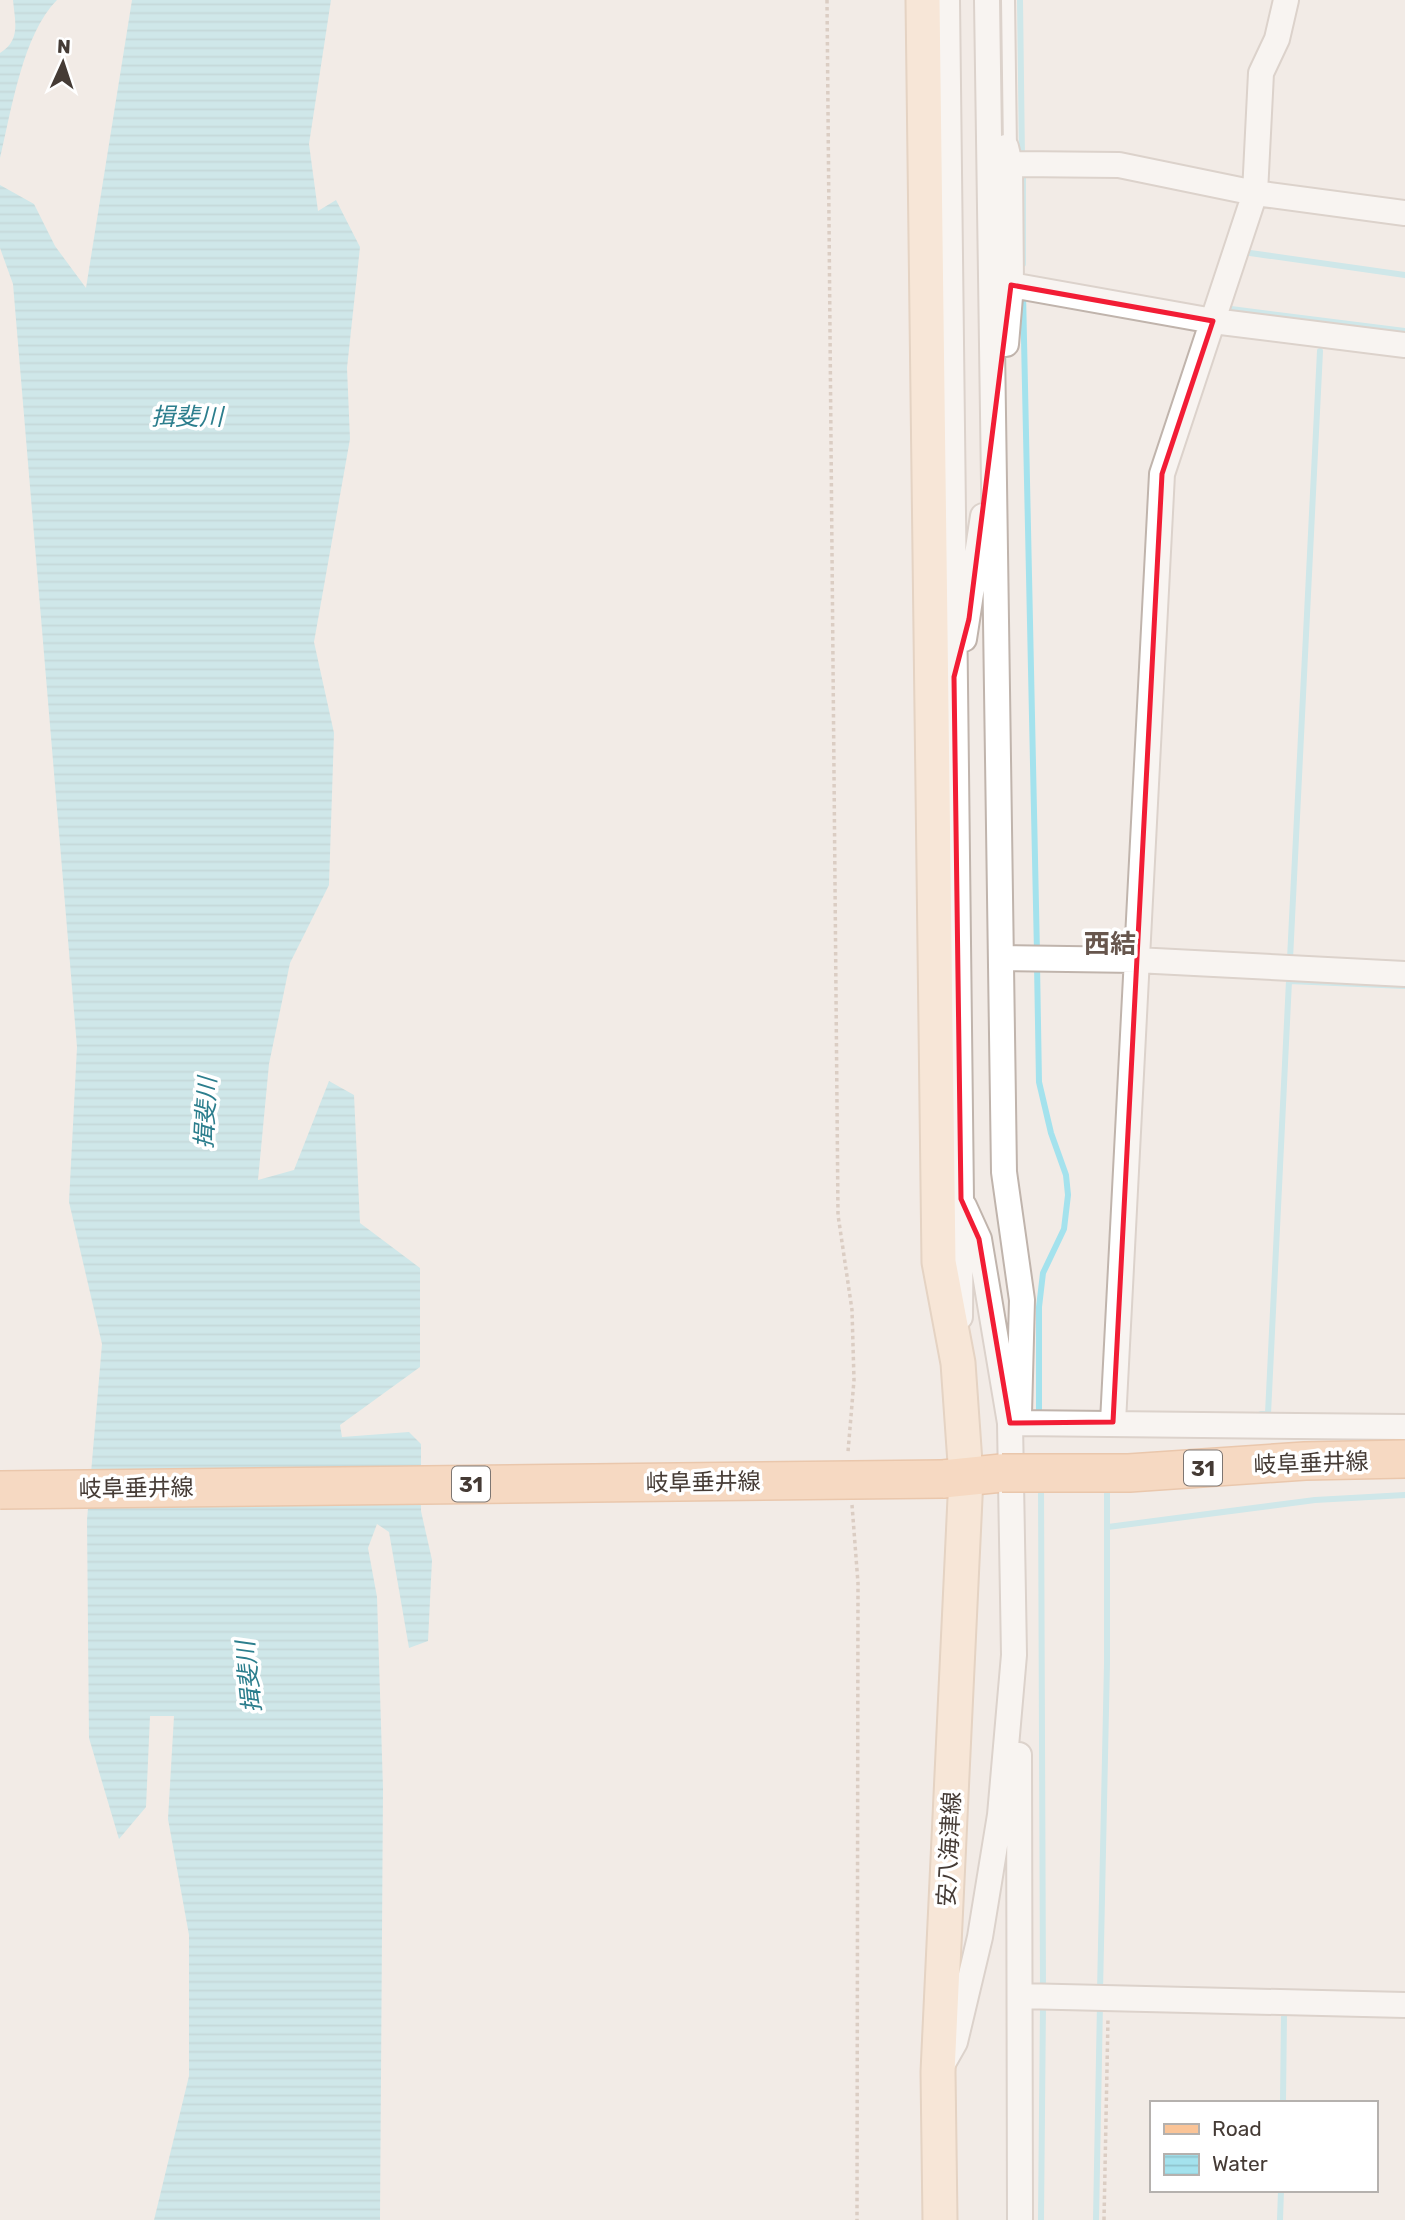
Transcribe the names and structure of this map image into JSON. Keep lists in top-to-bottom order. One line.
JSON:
{"streets":{"main road":["岐阜垂井線","31"],"street":["安八海津線"]},"crossings":[["岐阜垂井線","安八海津線"]],"districts":["西結"],"water":["揖斐川"],"legend":["Road","Water"],"north":"top"}
